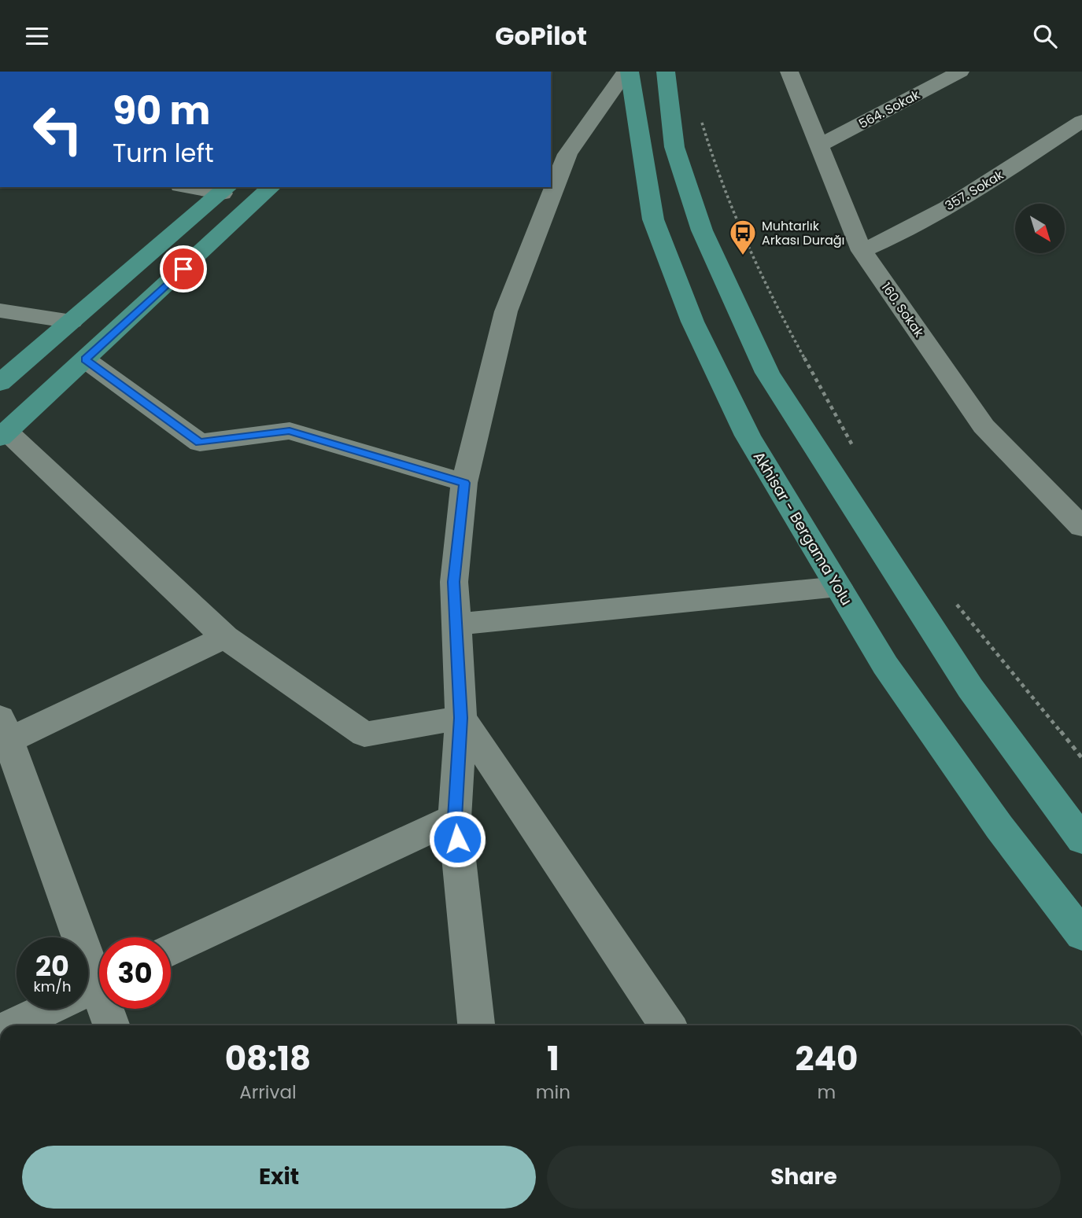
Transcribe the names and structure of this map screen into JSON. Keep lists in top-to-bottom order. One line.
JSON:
{"streets":{"main road":["Akhisar - Bergama Yolu"],"street":["564. Sokak","357. Sokak","160. Sokak"]},"crossings":[["564. Sokak","160. Sokak"],["357. Sokak","160. Sokak"]],"places":{"bus stop":["Muhtarlık Arkası Durağı"]},"north":"bottom right","page":{"header":"GoPilot","turn":["90 m","Turn left"],"speed":"20 km/h","limit":"30","eta":["08:18","Arrival","1","min","240","m"],"buttons":["Exit","Share"]}}
